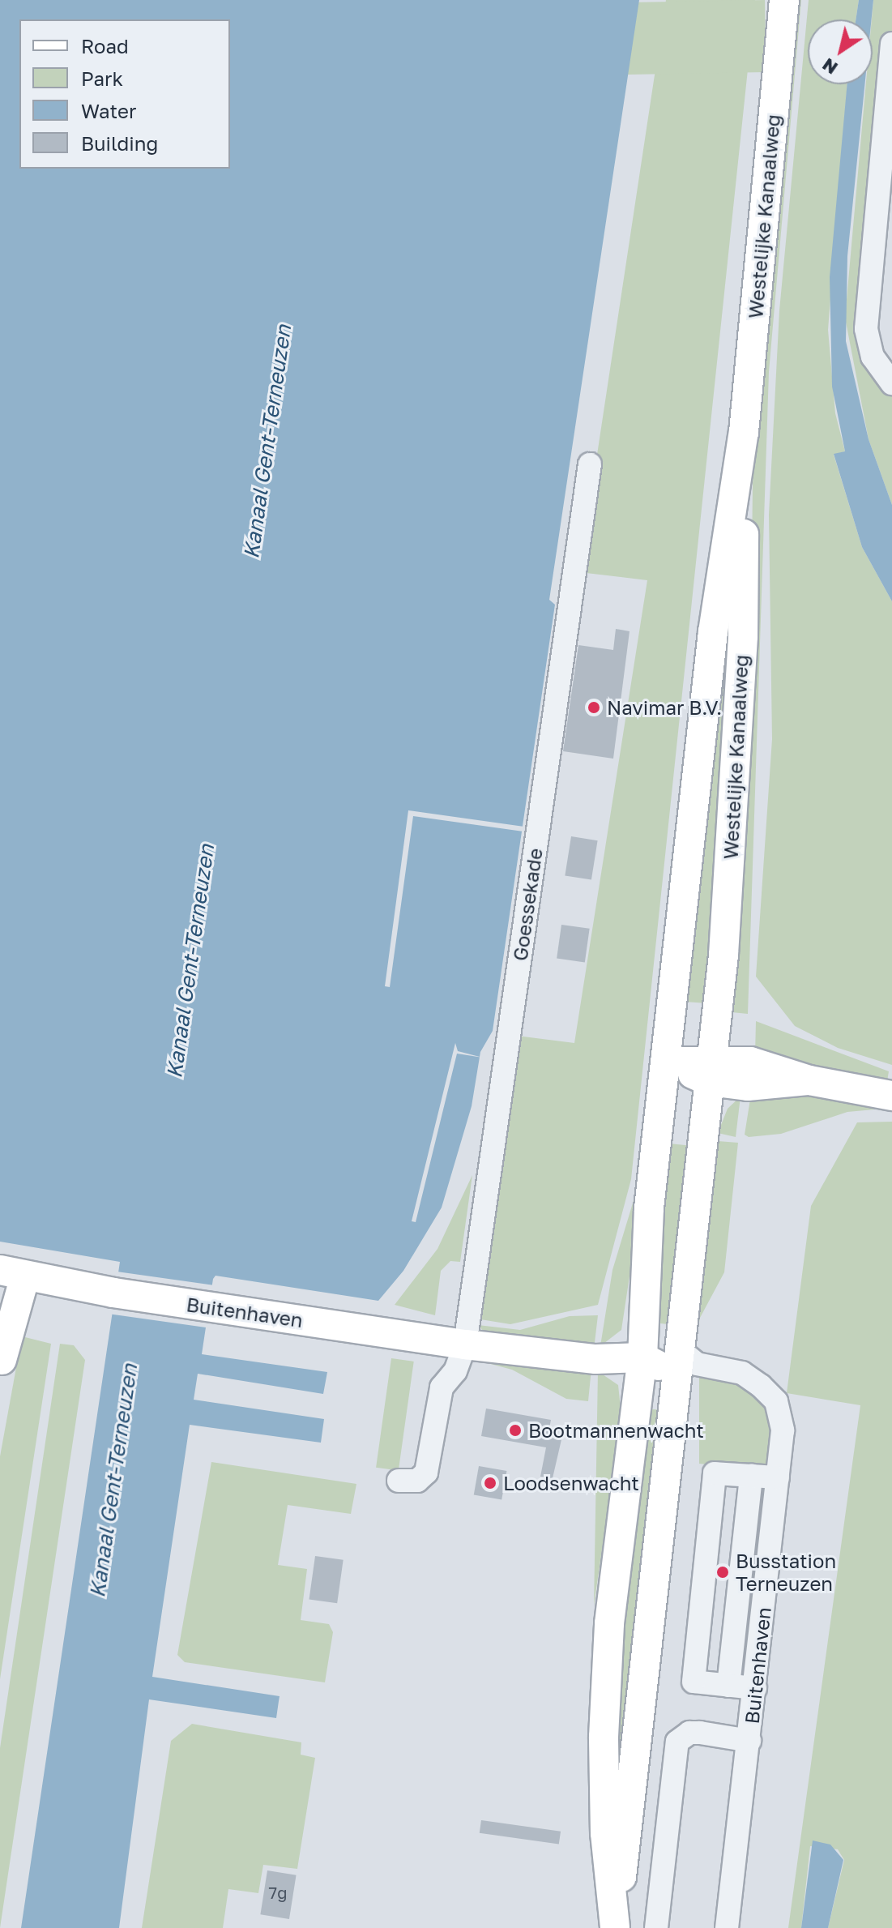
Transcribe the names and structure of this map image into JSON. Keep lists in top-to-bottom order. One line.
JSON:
{"streets":{"main road":["Westelijke Kanaalweg","Buitenhaven"],"street":["Goessekade"]},"crossings":[["Goessekade","Buitenhaven"]],"water":["Kanaal Gent-Terneuzen"],"places":["Navimar B.V.","Bootmannenwacht","Loodsenwacht","Busstation Terneuzen"],"house_numbers":["7g"],"legend":["Road","Park","Water","Building"],"north":"bottom left"}
